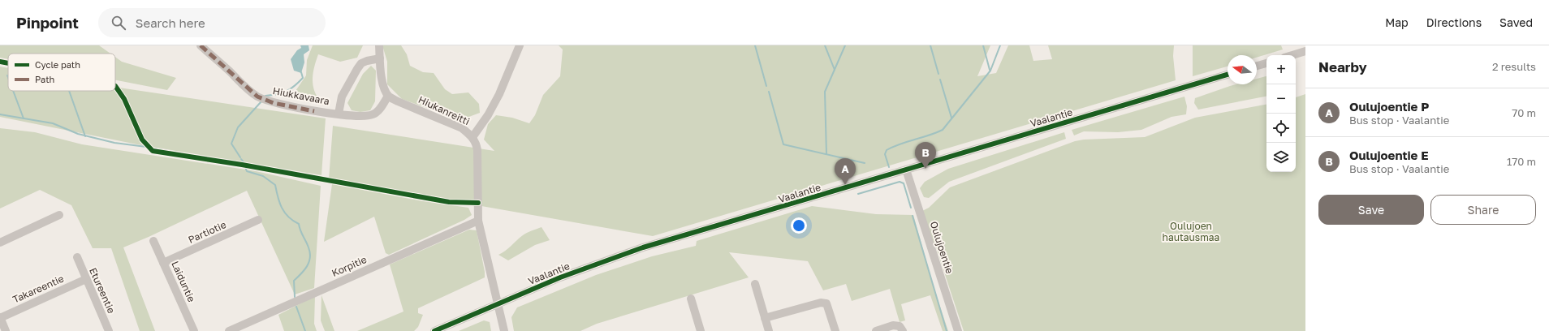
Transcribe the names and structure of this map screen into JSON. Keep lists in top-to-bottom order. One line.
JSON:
{"streets":{"street":["Hiukkavaara","Hiukanreitti","Vaalantie","Partiotie","Oulujoentie","Korpitie","Laiduntie","Takareentie","Etureentie"]},"crossings":[["Hiukkavaara","Hiukanreitti"],["Hiukanreitti","Vaalantie"],["Hiukanreitti","Korpitie"],["Vaalantie","Oulujoentie"],["Partiotie","Laiduntie"],["Takareentie","Etureentie"]],"parks":["Oulujoen hautausmaa"],"legend":["Cycle path","Path"],"north":"left","page":{"header":"Pinpoint","search":"Search here","nav":["Map","Directions","Saved"],"heading":["Nearby","2 results"],"map_buttons":["+","−"],"list":[{"mark":"A","name":"Oulujoentie P","note":"Bus stop · Vaalantie","value":"70 m"},{"mark":"B","name":"Oulujoentie E","note":"Bus stop · Vaalantie","value":"170 m"}],"pins":["B","A"],"buttons":["Save","Share"]}}
